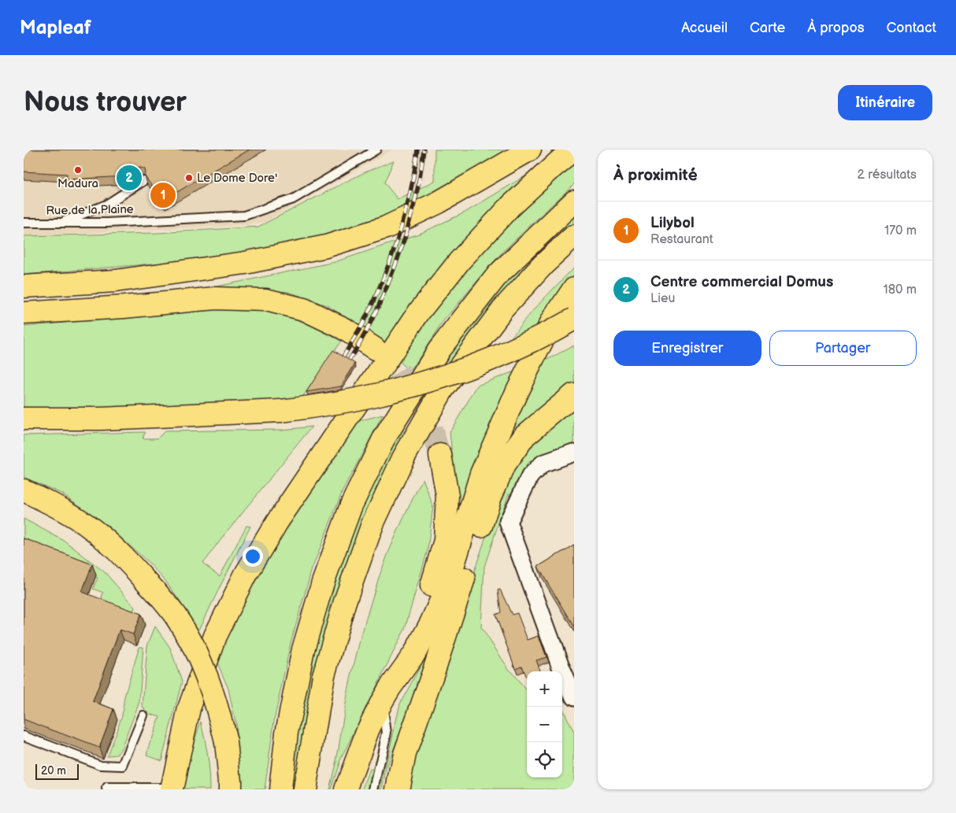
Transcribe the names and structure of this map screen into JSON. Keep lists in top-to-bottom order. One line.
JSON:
{"streets":{"lane":["Rue de la Plaine"]},"places":["Madura","Le Dome Dore'"],"scale_bar":"20 m","page":{"header":"Mapleaf","nav":["Accueil","Carte","À propos","Contact"],"buttons":["Itinéraire",["Enregistrer","Partager"]],"title":"Nous trouver","heading":["À proximité","2 résultats"],"pins":["2","1"],"list":[{"mark":"1","name":"Lilybol","note":"Restaurant","value":"170 m"},{"mark":"2","name":"Centre commercial Domus","note":"Lieu","value":"180 m"}],"map_buttons":["+","−"],"scale":"20 m"}}
